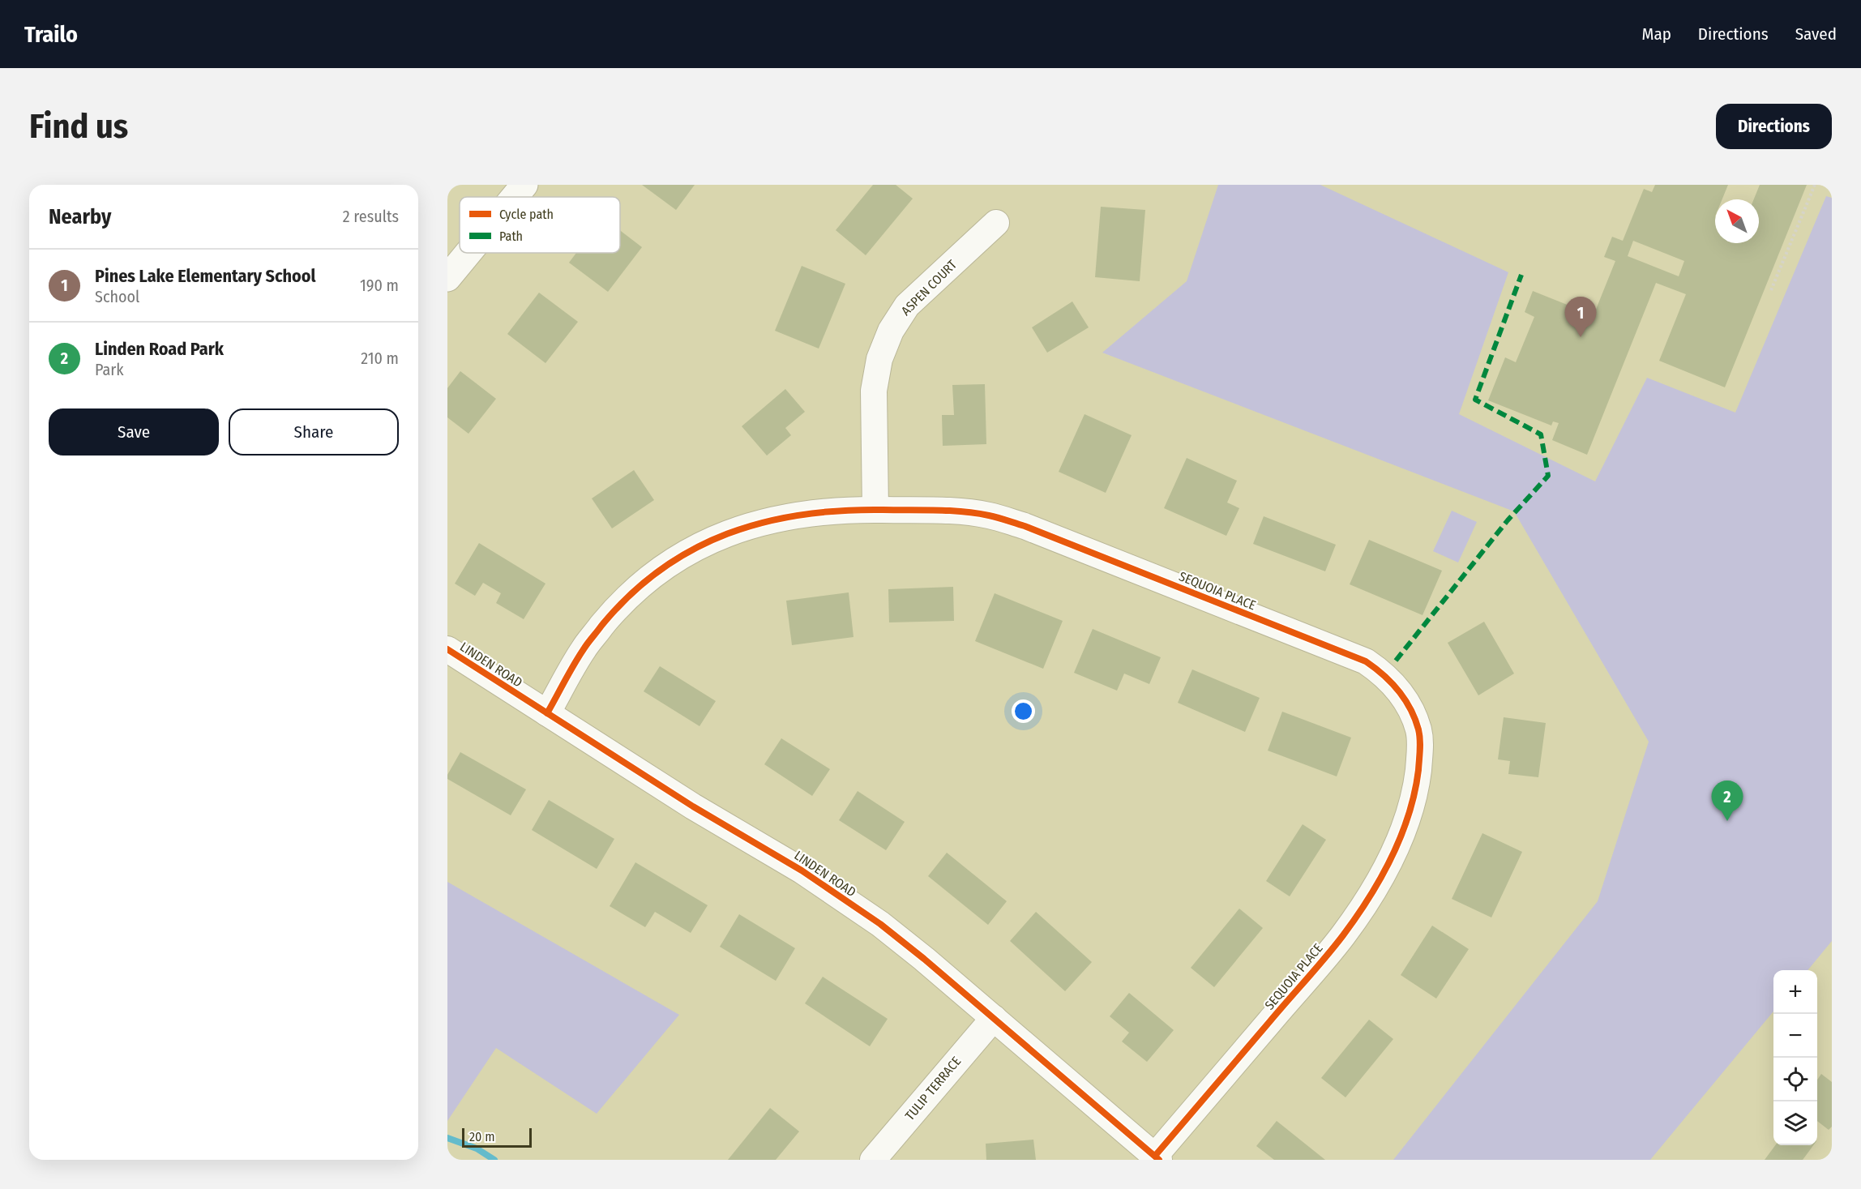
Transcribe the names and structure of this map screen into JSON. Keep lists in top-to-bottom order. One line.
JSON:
{"streets":{"street":["ASPEN COURT","SEQUOIA PLACE","LINDEN ROAD","TULIP TERRACE"]},"crossings":[["ASPEN COURT","SEQUOIA PLACE"],["SEQUOIA PLACE","LINDEN ROAD"],["LINDEN ROAD","TULIP TERRACE"]],"legend":["Cycle path","Path"],"scale_bar":"20 m","north":"top left","page":{"header":"Trailo","nav":["Map","Directions","Saved"],"buttons":["Directions",["Save","Share"]],"title":"Find us","heading":["Nearby","2 results"],"list":[{"mark":"1","name":"Pines Lake Elementary School","note":"School","value":"190 m"},{"mark":"2","name":"Linden Road Park","note":"Park","value":"210 m"}],"pins":["1","2"],"map_buttons":["+","−"],"scale":"20 m"}}
